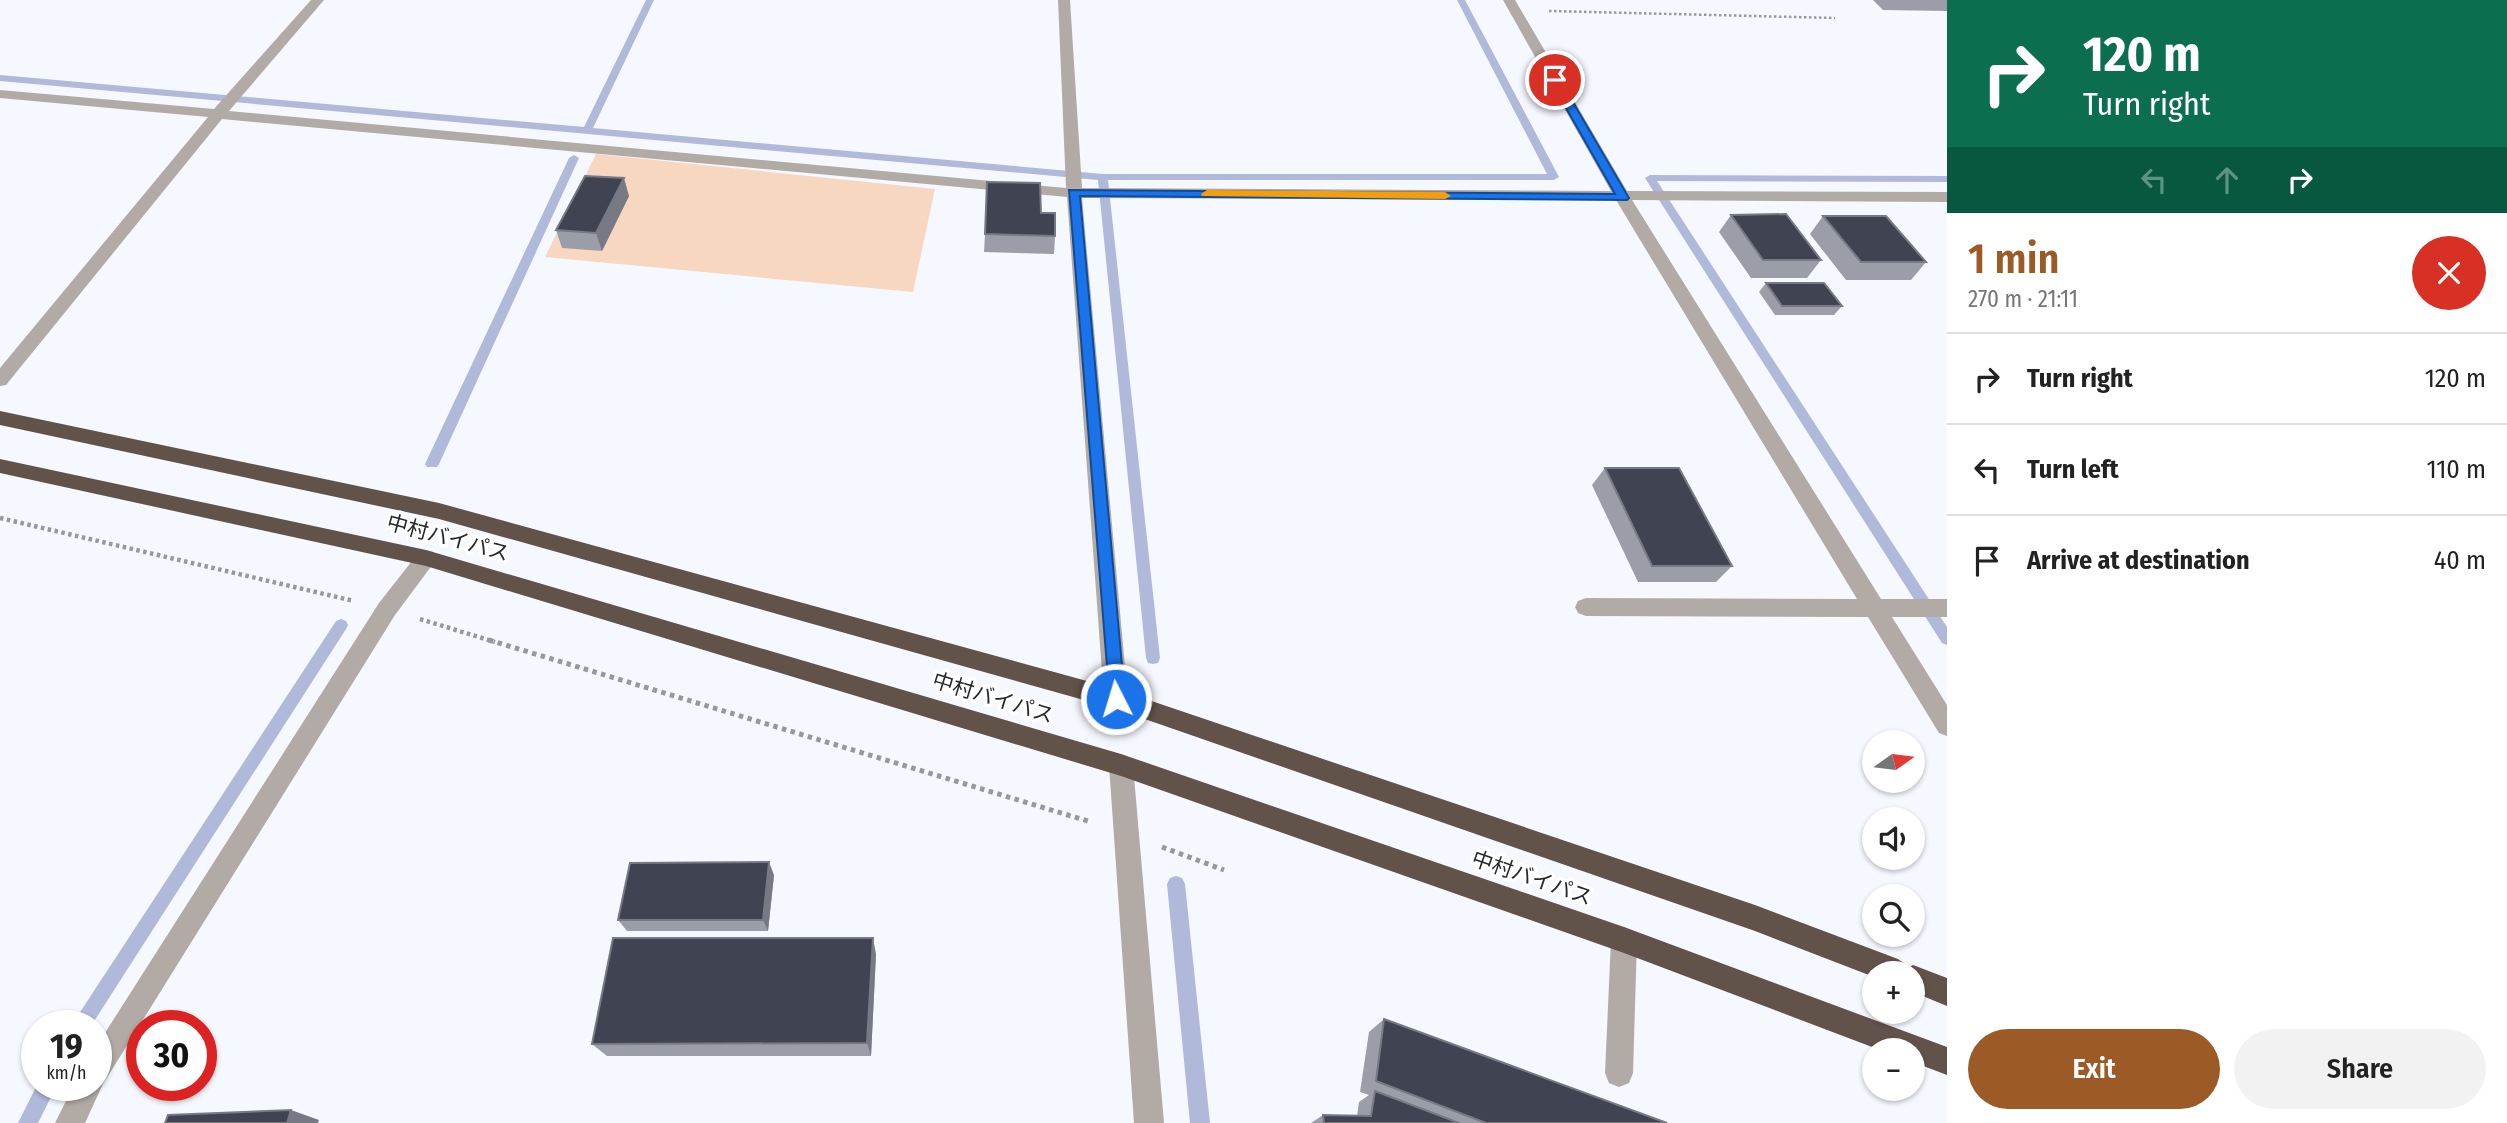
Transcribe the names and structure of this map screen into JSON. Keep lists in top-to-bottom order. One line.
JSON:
{"streets":{"highway":["中村バイパス"]},"north":"right","page":{"turn":["120 m","Turn right"],"heading":["1 min","270 m · 21:11"],"list":[{"name":"Turn right","value":"120 m"},{"name":"Turn left","value":"110 m"},{"name":"Arrive at destination","value":"40 m"}],"map_buttons":["+","−"],"speed":"19 km/h","limit":"30","buttons":["Exit","Share"]}}
